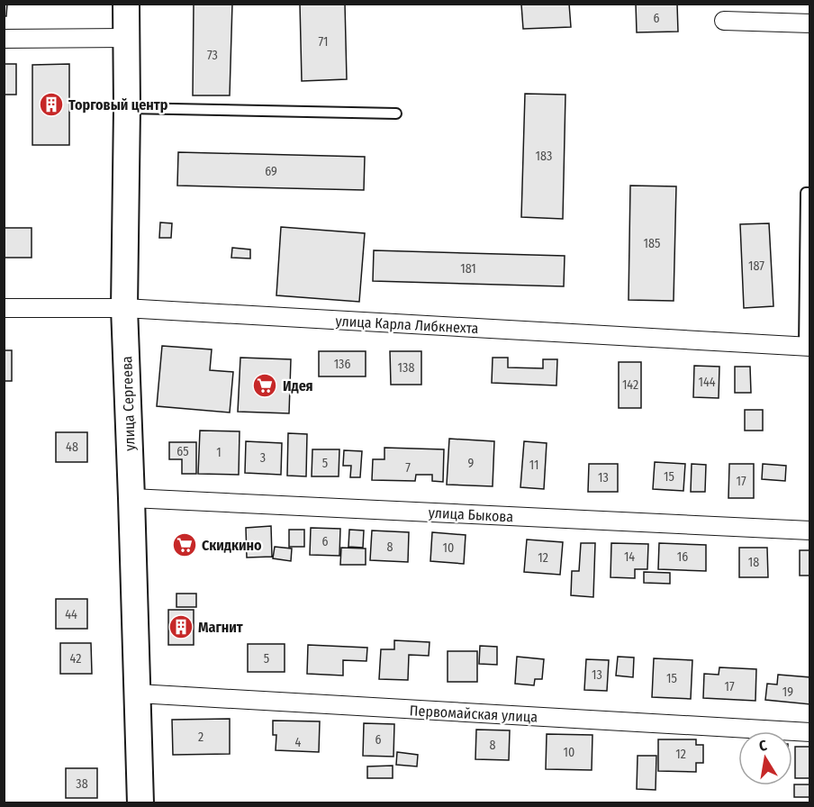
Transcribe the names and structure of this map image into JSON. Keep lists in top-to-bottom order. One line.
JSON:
{"streets":{"main road":["улица Сергеева"],"street":["улица Карла Либкнехта","улица Быкова","Первомайская улица"]},"crossings":[["улица Карла Либкнехта","улица Сергеева"],["улица Сергеева","улица Быкова"],["улица Сергеева","Первомайская улица"]],"places":{"building":["Торговый центр","Магнит"],"supermarket":["Идея","Скидкино"]},"house_numbers":["6","71","73","183","69","185","187","181","136","138","144","142","48","65","1","3","5","9","11","7","15","13","17","6","8","10","14","16","12","18","44","42","5","13","15","17","19","2","6","4","8","10","12","38"],"north":"top"}
